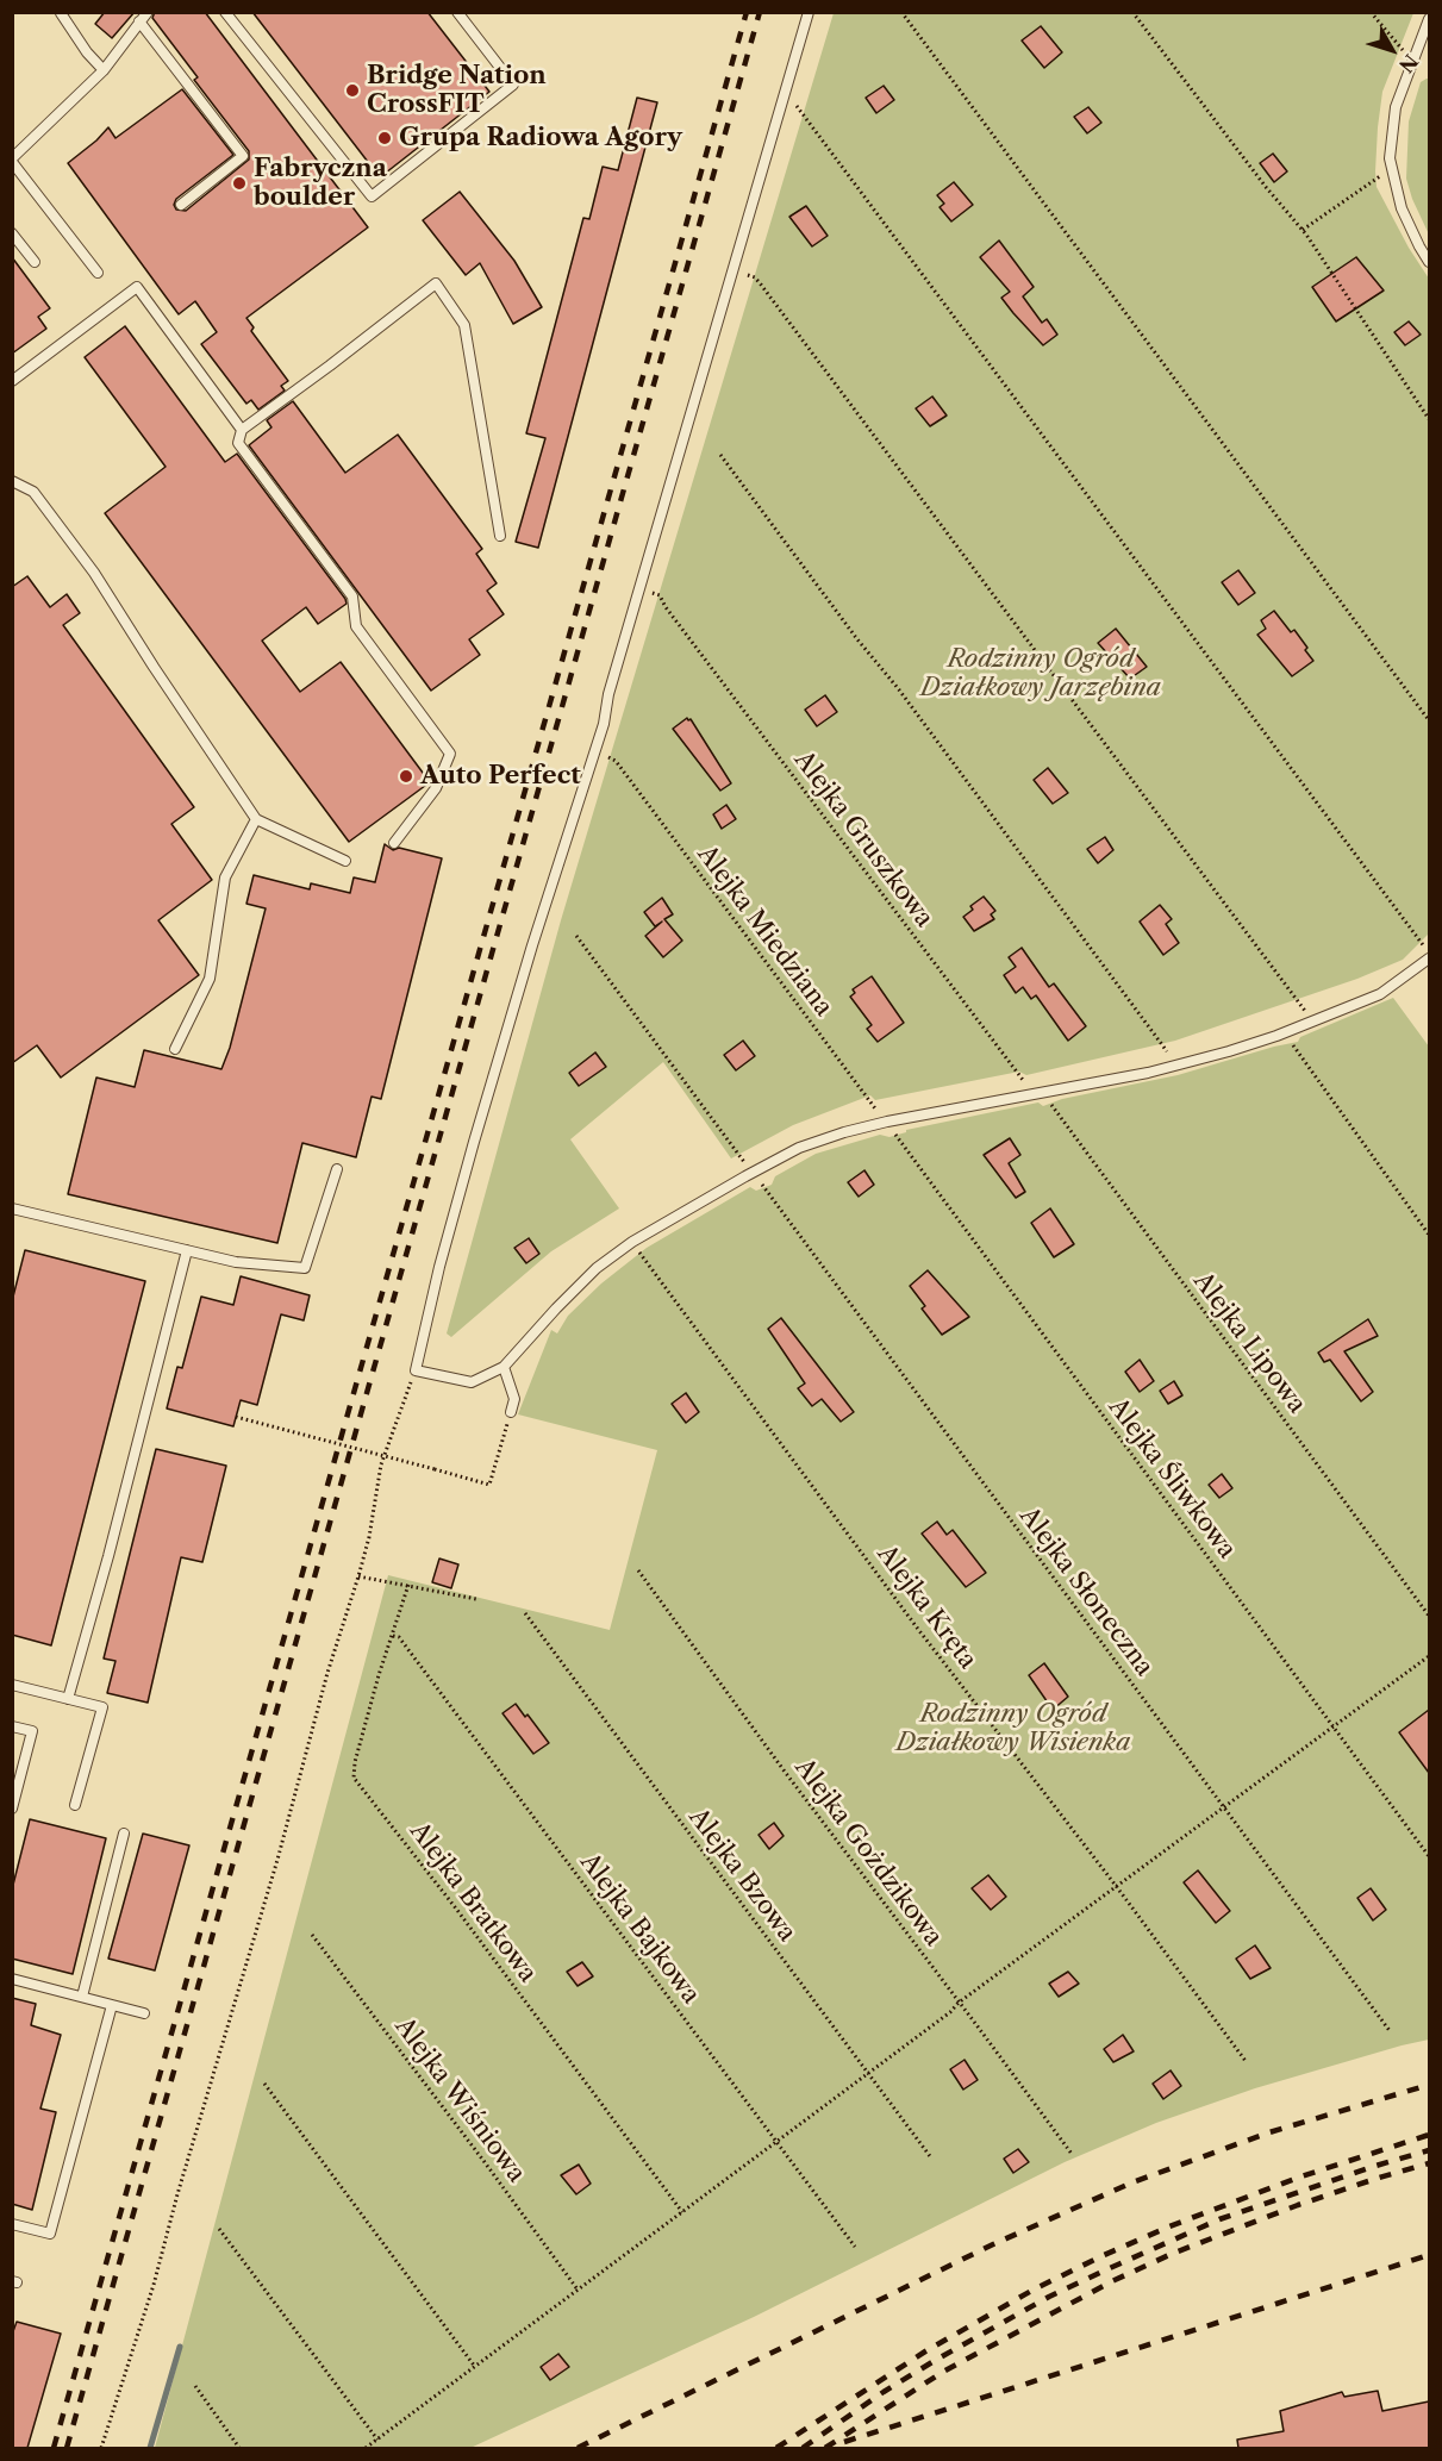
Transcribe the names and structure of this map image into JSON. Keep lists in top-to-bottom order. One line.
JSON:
{"streets":{"path":["Alejka Gruszkowa","Alejka Miedziana","Alejka Lipowa","Alejka Śliwkowa","Alejka Słoneczna","Alejka Kręta","Alejka Gożdzikowa","Alejka Bzowa","Alejka Bratkowa","Alejka Bajkowa","Alejka Wiśniowa"]},"crossings":[["Alejka Gruszkowa","Alejka Lipowa"],["Alejka Miedziana","Alejka Śliwkowa"],["Alejka Bratkowa","Alejka Bajkowa"]],"parks":["Rodzinny Ogród Działkowy Jarzębina","Rodzinny Ogród Działkowy Wisienka"],"places":["Bridge Nation CrossFIT","Grupa Radiowa Agory","Fabryczna boulder","Auto Perfect"],"north":"bottom right"}
